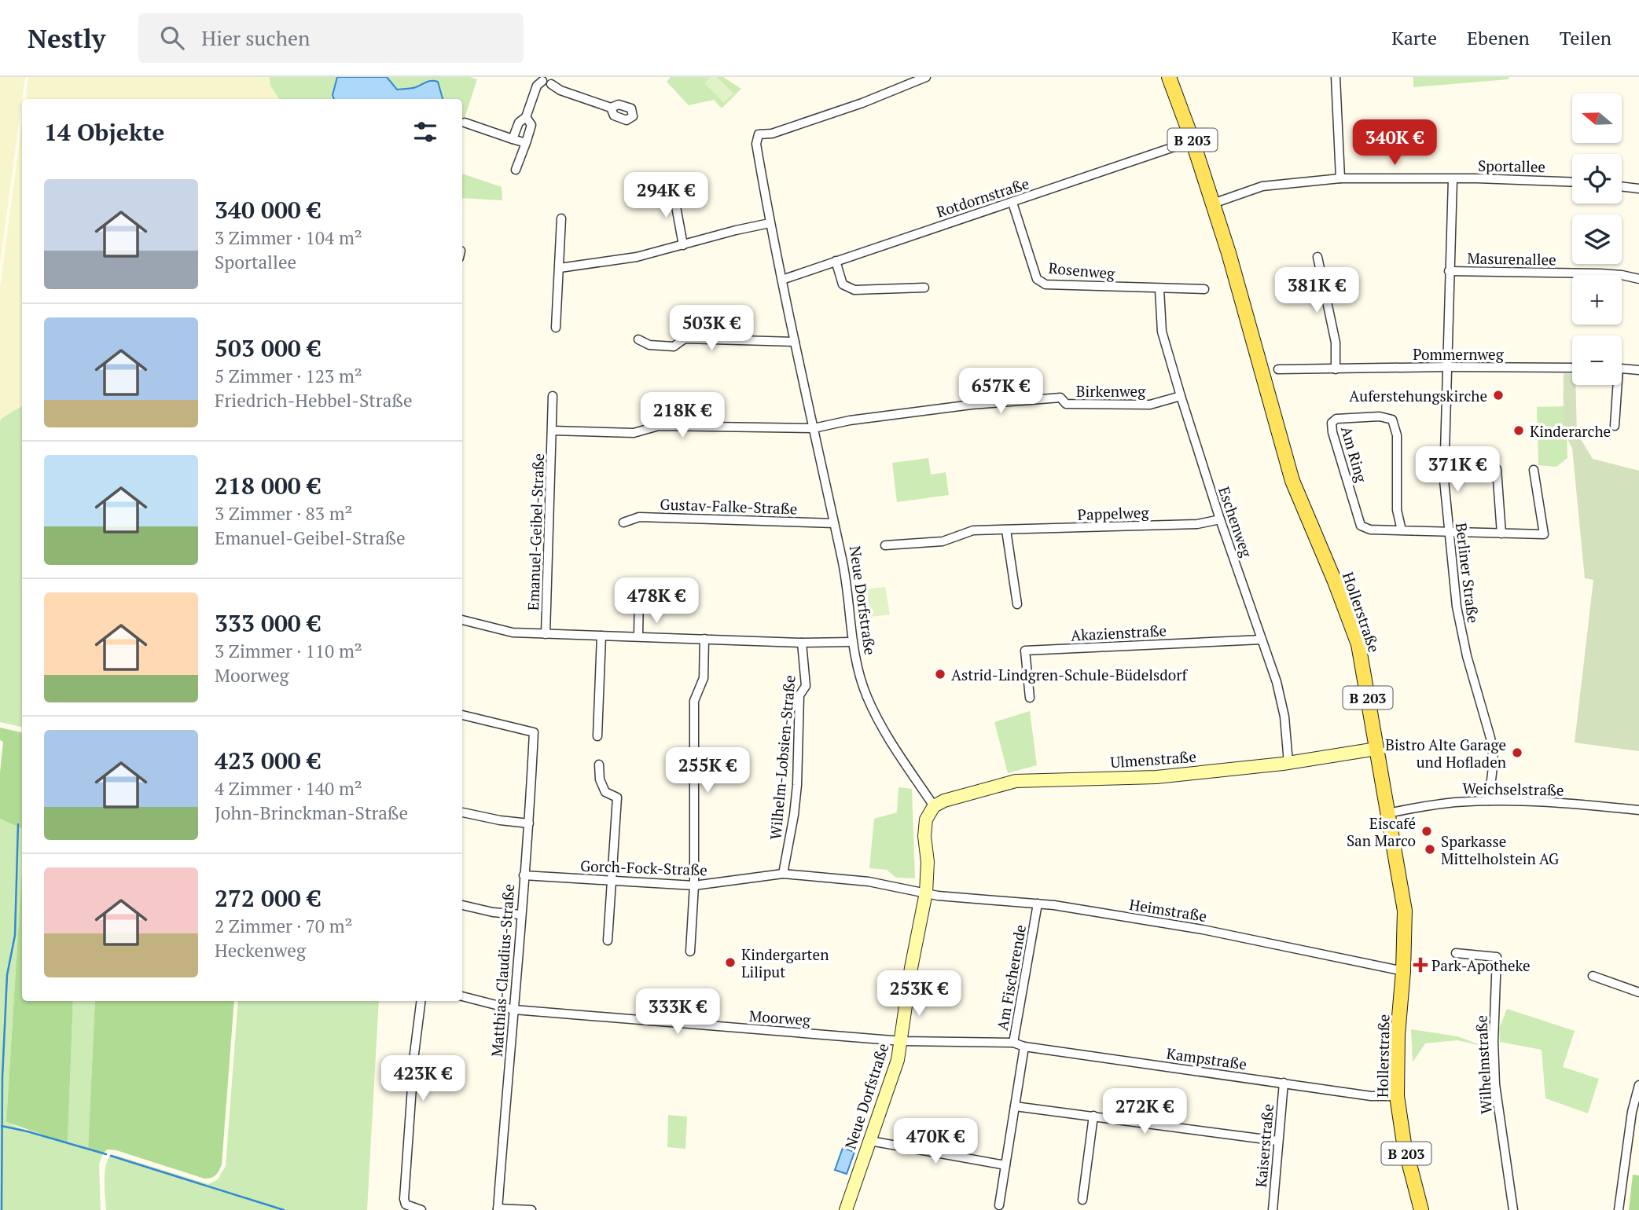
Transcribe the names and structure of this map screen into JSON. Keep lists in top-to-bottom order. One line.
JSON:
{"streets":{"main road":["B 203","Hollerstraße"],"street":["Sportallee","Rotdornstraße","Masurenallee","Rosenweg","Pommernweg","Birkenweg","Am Ring","Gustav-Falke-Straße","Pappelweg","Eschenweg","Emanuel-Geibel-Straße","Berliner Straße","Neue Dorfstraße","Akazienstraße","Wilhelm-Lobsien-Straße","Ulmenstraße","Weichselstraße","Gorch-Fock-Straße","Heimstraße","Matthias-Claudius-Straße","Am Fischerende","Moorweg","Kampstraße","Wilhelmstraße","Kaiserstraße"]},"crossings":[["Sportallee","Berliner Straße"],["Sportallee","Hollerstraße"],["Rotdornstraße","Rosenweg"],["Rotdornstraße","Neue Dorfstraße"],["Rotdornstraße","Hollerstraße"],["Masurenallee","Berliner Straße"],["Rosenweg","Eschenweg"],["Pommernweg","Berliner Straße"],["Birkenweg","Eschenweg"],["Birkenweg","Neue Dorfstraße"],["Am Ring","Berliner Straße"],["Gustav-Falke-Straße","Neue Dorfstraße"],["Pappelweg","Eschenweg"],["Eschenweg","Akazienstraße"],["Eschenweg","Ulmenstraße"],["Berliner Straße","Weichselstraße"],["Neue Dorfstraße","Ulmenstraße"],["Neue Dorfstraße","Gorch-Fock-Straße"],["Neue Dorfstraße","Heimstraße"],["Neue Dorfstraße","Am Fischerende"],["Neue Dorfstraße","Moorweg"],["Hollerstraße","Ulmenstraße"],["Hollerstraße","Weichselstraße"],["Hollerstraße","Heimstraße"],["Hollerstraße","Kampstraße"],["Wilhelm-Lobsien-Straße","Gorch-Fock-Straße"],["Gorch-Fock-Straße","Heimstraße"],["Gorch-Fock-Straße","Matthias-Claudius-Straße"],["Heimstraße","Am Fischerende"],["Matthias-Claudius-Straße","Moorweg"],["Am Fischerende","Moorweg"],["Am Fischerende","Kampstraße"],["Kampstraße","Kaiserstraße"]],"places":{"other":["Auferstehungskirche","Kinderarche","Astrid-Lindgren-Schule-Büdelsdorf","Bistro Alte Garage und Hofladen","Eiscafé San Marco","Sparkasse Mittelholstein AG","Kindergarten Liliput"],"health":["Park-Apotheke"]},"north":"left","page":{"header":"Nestly","search":"Hier suchen","nav":["Karte","Ebenen","Teilen"],"map_buttons":["+","−"],"heading":"14 Objekte","price":["340K €","294K €","381K €","503K €","657K €","218K €","371K €","478K €","255K €","253K €","333K €","423K €","272K €","470K €"],"list":[{"name":"340 000 €","note":"3 Zimmer · 104 m² · Sportallee"},{"name":"503 000 €","note":"5 Zimmer · 123 m² · Friedrich-Hebbel-Straße"},{"name":"218 000 €","note":"3 Zimmer · 83 m² · Emanuel-Geibel-Straße"},{"name":"333 000 €","note":"3 Zimmer · 110 m² · Moorweg"},{"name":"423 000 €","note":"4 Zimmer · 140 m² · John-Brinckman-Straße"},{"name":"272 000 €","note":"2 Zimmer · 70 m² · Heckenweg"}]}}
